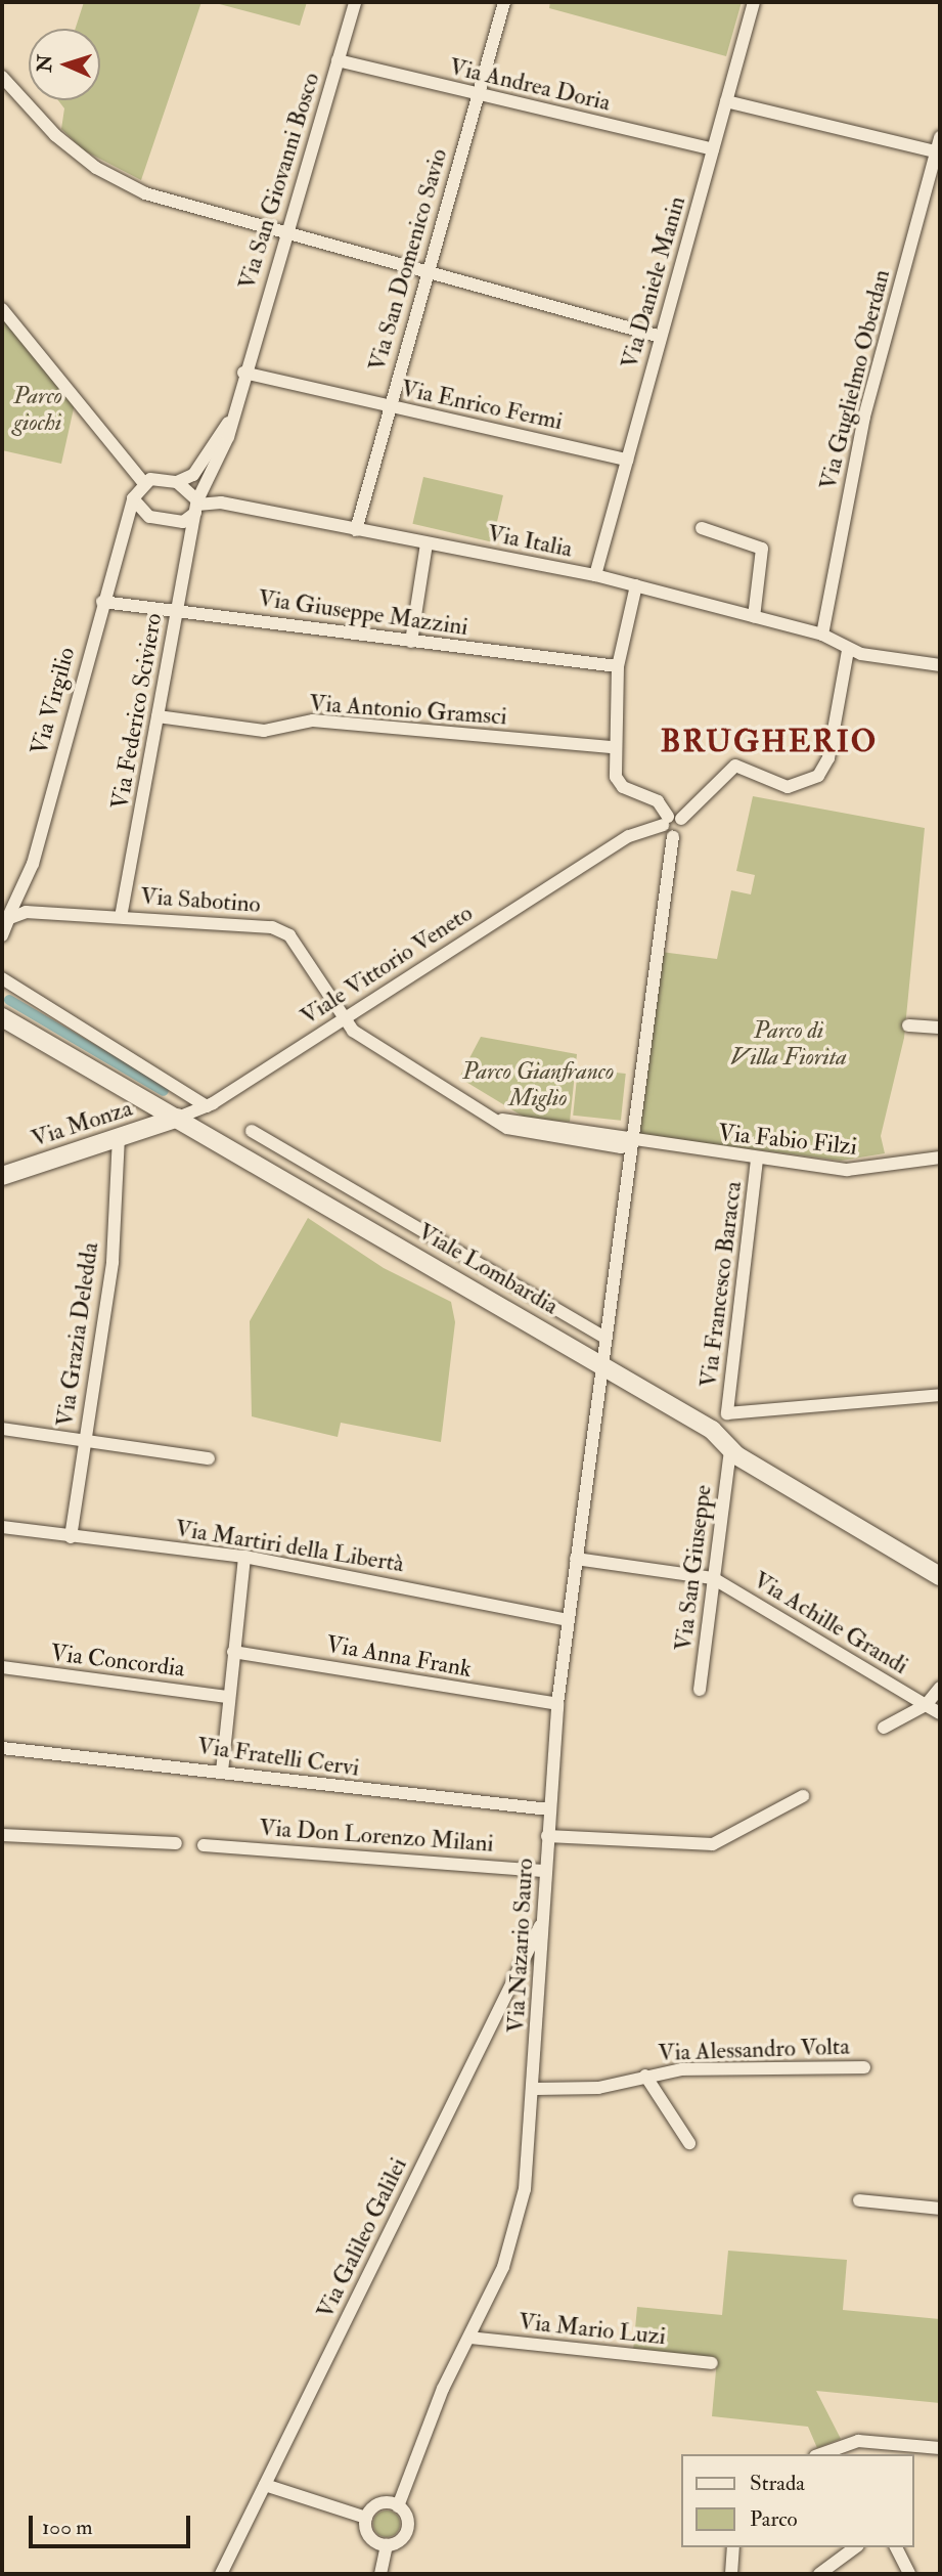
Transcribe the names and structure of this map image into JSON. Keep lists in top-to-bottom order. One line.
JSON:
{"streets":{"main road":["Via Monza","Viale Lombardia"],"street":["Via Andrea Doria","Via San Giovanni Bosco","Via San Domenico Savio","Via Daniele Manin","Via Guglielmo Oberdan","Via Enrico Fermi","Via Italia","Via Giuseppe Mazzini","Via Virgilio","Via Antonio Gramsci","Via Federico Sciviero","Via Sabotino","Viale Vittorio Veneto","Via Fabio Filzi","Via Francesco Baracca","Via Grazia Deledda","Via Martiri della Libertà","Via San Giuseppe","Via Achille Grandi","Via Anna Frank","Via Concordia","Via Fratelli Cervi","Via Don Lorenzo Milani","Via Nazario Sauro","Via Alessandro Volta","Via Galileo Galilei","Via Mario Luzi"]},"crossings":[["Via Andrea Doria","Via San Giovanni Bosco"],["Via Andrea Doria","Via San Domenico Savio"],["Via Andrea Doria","Via Daniele Manin"],["Via San Giovanni Bosco","Via Enrico Fermi"],["Via San Giovanni Bosco","Via Federico Sciviero"],["Via San Domenico Savio","Via Enrico Fermi"],["Via San Domenico Savio","Via Italia"],["Via Daniele Manin","Via Enrico Fermi"],["Via Daniele Manin","Via Italia"],["Via Guglielmo Oberdan","Via Italia"],["Via Italia","Via Virgilio"],["Via Italia","Via Federico Sciviero"],["Via Giuseppe Mazzini","Via Virgilio"],["Via Giuseppe Mazzini","Via Federico Sciviero"],["Via Virgilio","Via Sabotino"],["Via Antonio Gramsci","Via Federico Sciviero"],["Via Federico Sciviero","Via Sabotino"],["Via Sabotino","Viale Vittorio Veneto"],["Via Sabotino","Via Fabio Filzi"],["Viale Vittorio Veneto","Via Monza"],["Viale Vittorio Veneto","Via Fabio Filzi"],["Viale Vittorio Veneto","Viale Lombardia"],["Via Monza","Viale Lombardia"],["Via Monza","Via Grazia Deledda"],["Via Fabio Filzi","Via Francesco Baracca"],["Via Fabio Filzi","Via Nazario Sauro"],["Viale Lombardia","Via San Giuseppe"],["Viale Lombardia","Via Nazario Sauro"],["Via Grazia Deledda","Via Martiri della Libertà"],["Via Martiri della Libertà","Via Nazario Sauro"],["Via San Giuseppe","Via Achille Grandi"],["Via Anna Frank","Via Nazario Sauro"],["Via Fratelli Cervi","Via Nazario Sauro"],["Via Don Lorenzo Milani","Via Nazario Sauro"],["Via Nazario Sauro","Via Alessandro Volta"],["Via Nazario Sauro","Via Galileo Galilei"],["Via Nazario Sauro","Via Mario Luzi"]],"districts":["BRUGHERIO"],"parks":["Parco giochi","Parco di Villa Fiorita","Parco Gianfranco Miglio"],"legend":["Strada","Parco"],"scale_bar":"100 m","north":"left"}
